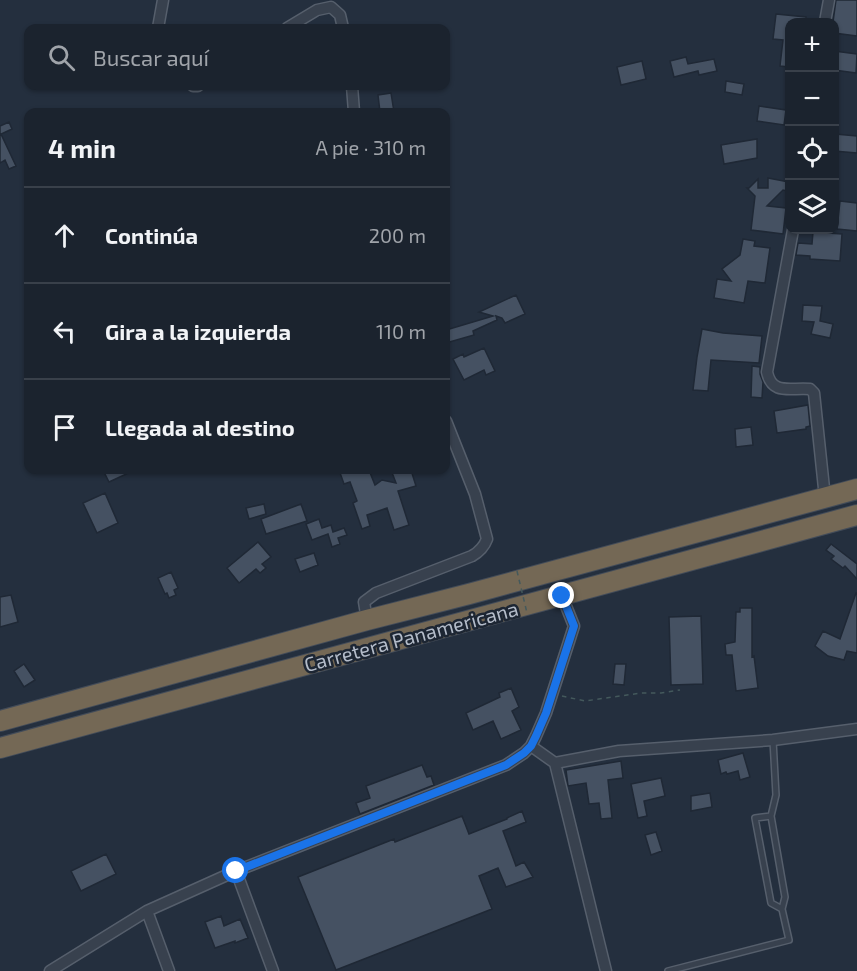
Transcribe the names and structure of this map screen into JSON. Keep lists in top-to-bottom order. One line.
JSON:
{"streets":{"highway":["Carretera Panamericana"]},"page":{"map_buttons":["+","−"],"search":"Buscar aquí","heading":["4 min","A pie · 310 m"],"list":[["Continúa","200 m"],["Gira a la izquierda","110 m"],"Llegada al destino"]}}
